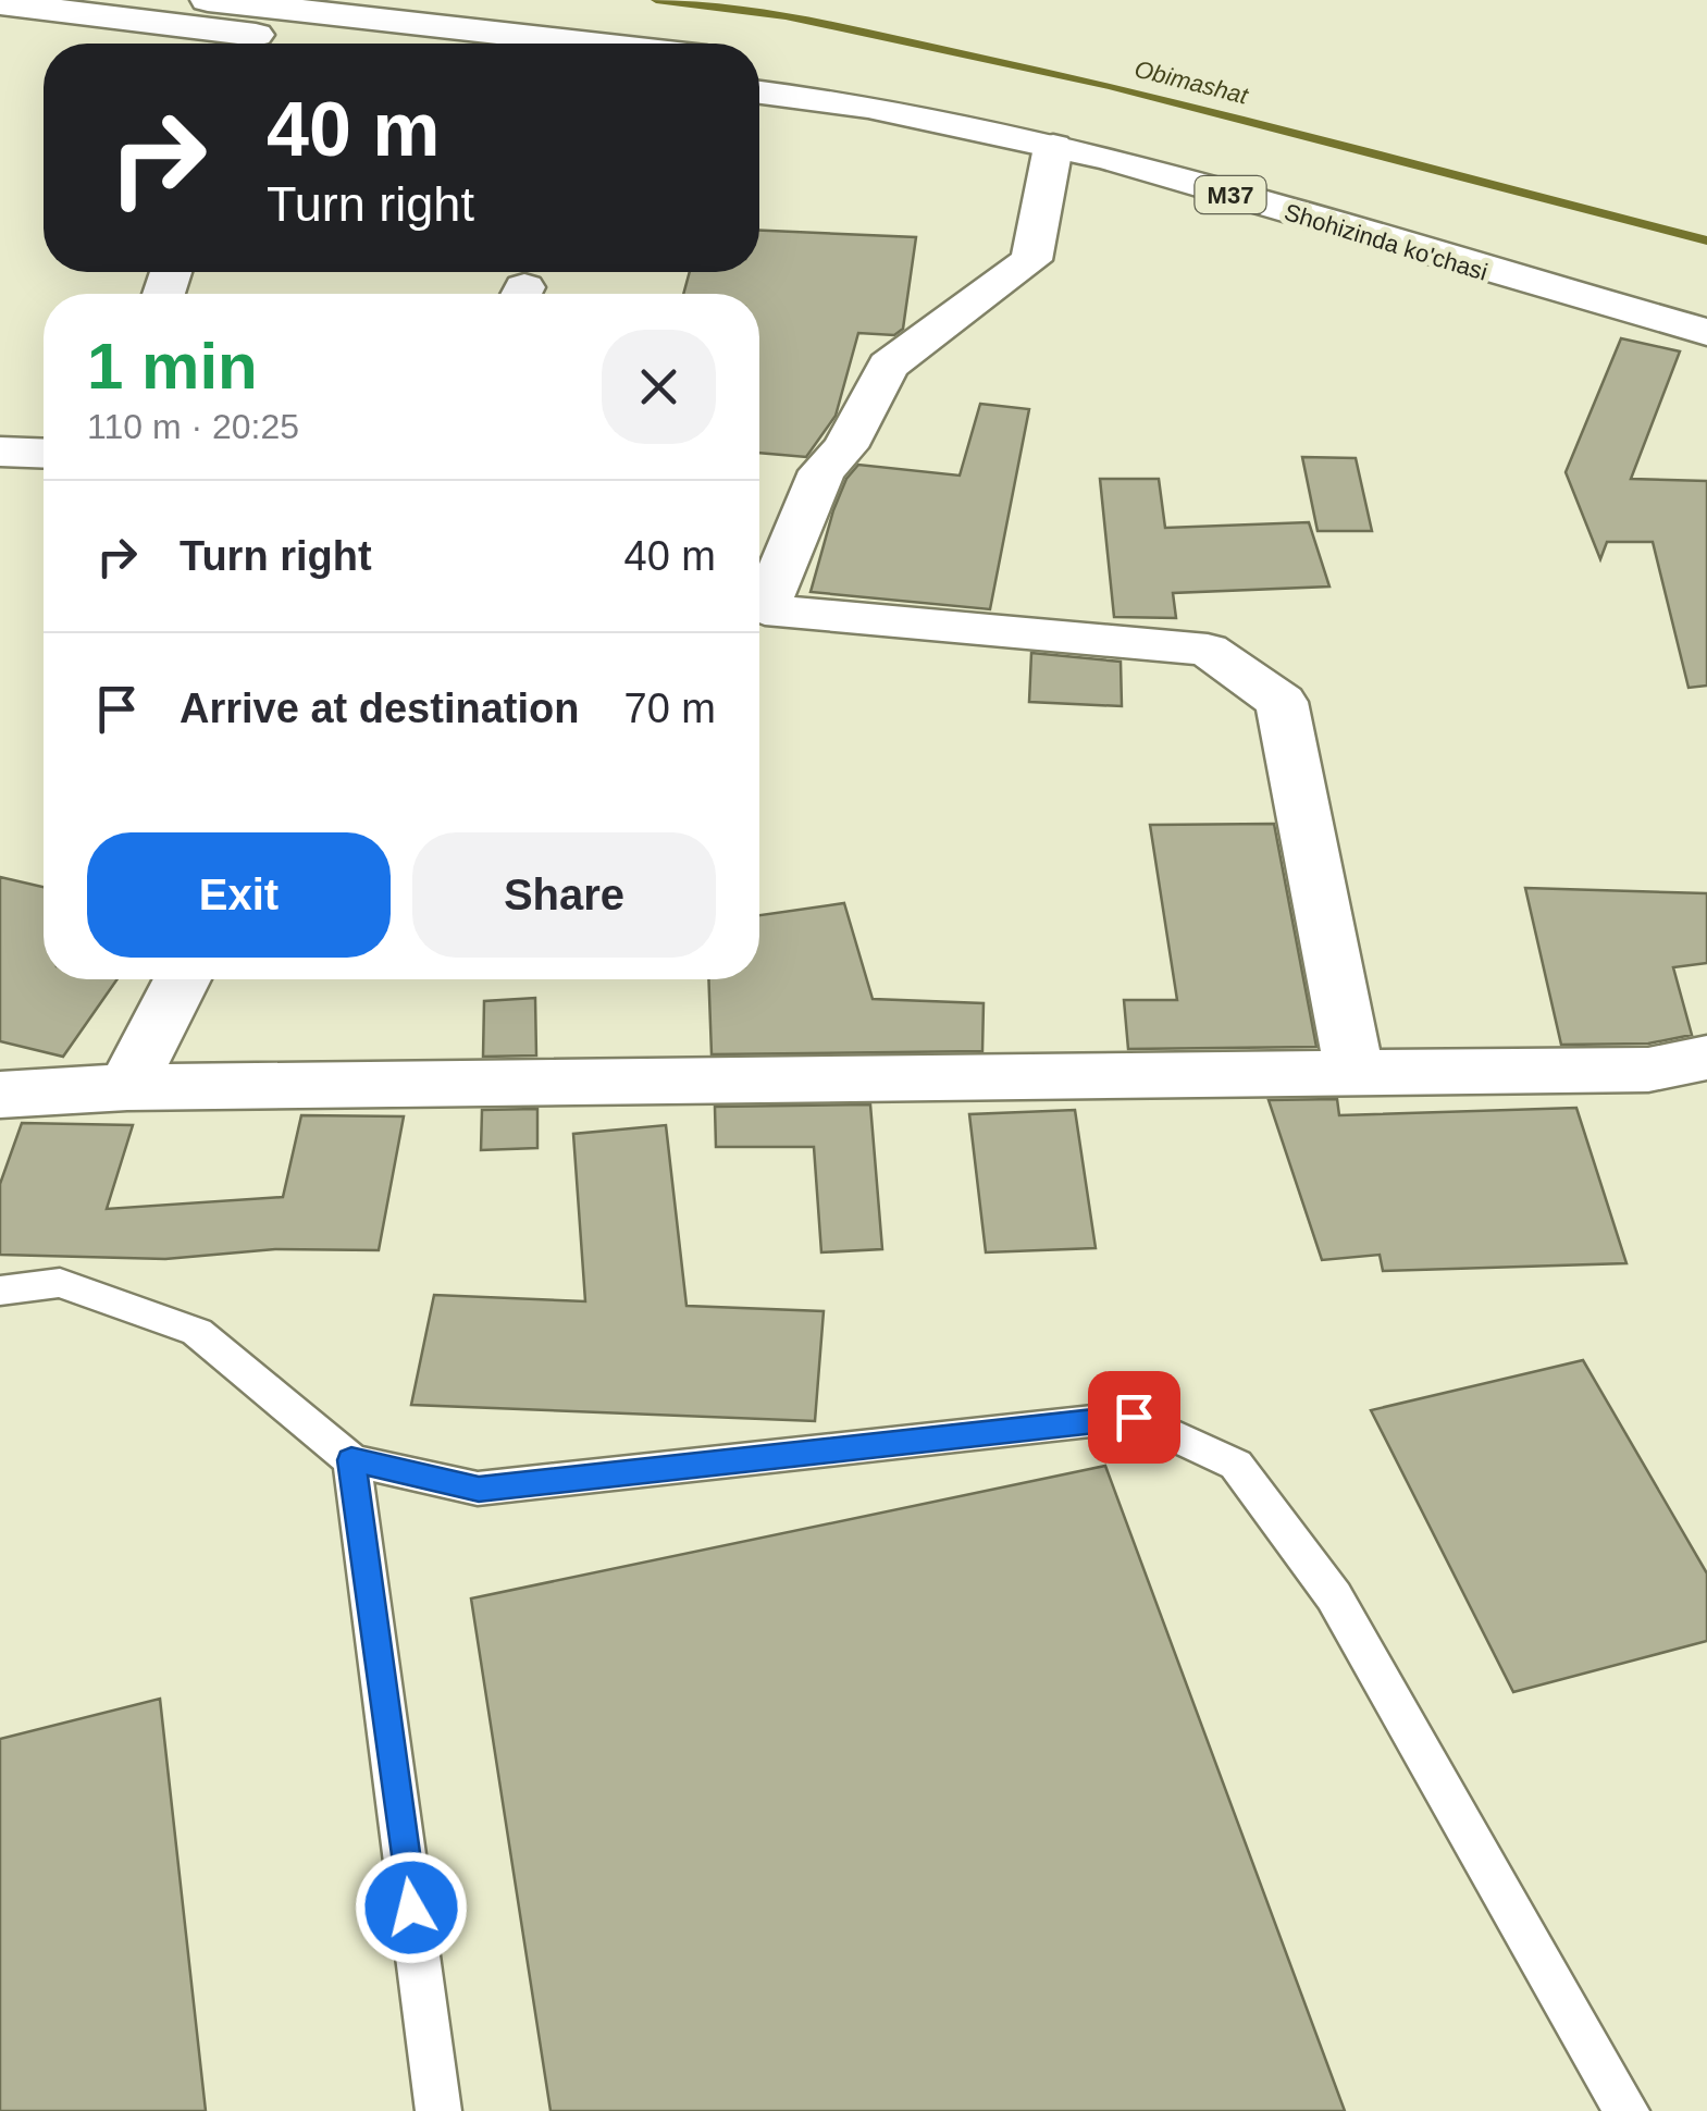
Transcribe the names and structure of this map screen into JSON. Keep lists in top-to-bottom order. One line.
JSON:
{"streets":{"main road":["M37","Shohizinda ko'chasi"]},"water":["Obimashat"],"page":{"turn":["40 m","Turn right"],"heading":["1 min","110 m · 20:25"],"list":[{"name":"Turn right","value":"40 m"},{"name":"Arrive at destination","value":"70 m"}],"buttons":["Exit","Share"]}}
